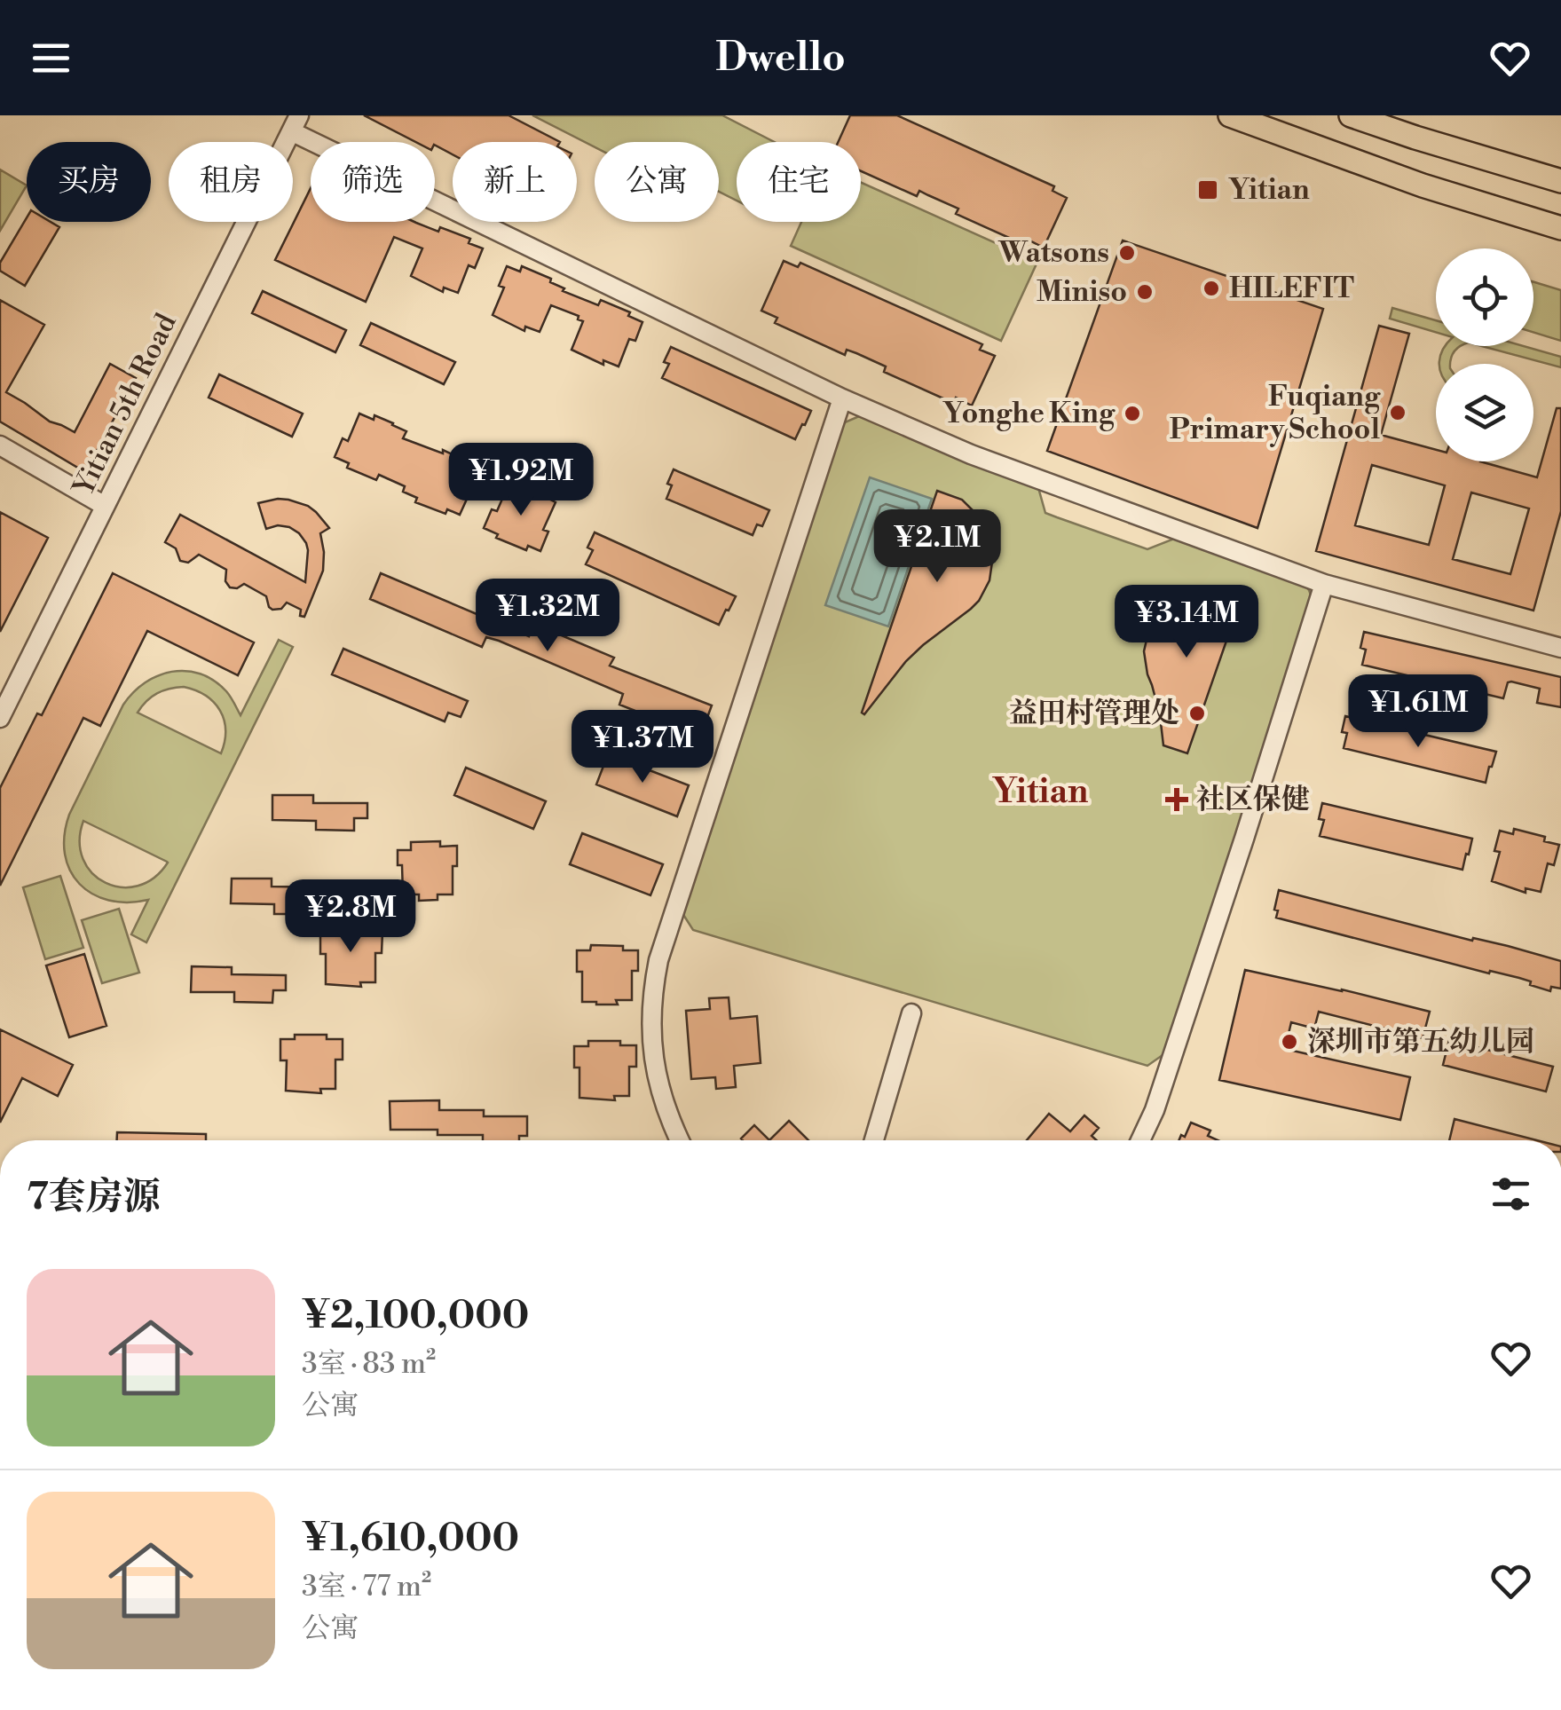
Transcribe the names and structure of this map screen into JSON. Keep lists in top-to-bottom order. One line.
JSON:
{"streets":{"street":["Yitian 5th Road"]},"districts":["Yitian"],"places":{"transit":["Yitian"],"other":["Watsons","HILEFIT","Miniso","Fuqiang Primary School","Yonghe King","益田村管理处","深圳市第五幼儿园"],"health":["社区保健"]},"page":{"header":"Dwello","chip":["买房","租房","筛选","新上","公寓","住宅"],"price":["¥1.92M","¥2.1M","¥1.32M","¥3.14M","¥1.61M","¥1.37M","¥2.8M"],"heading":"7套房源","list":[{"name":"¥2,100,000","note":"3室 · 83 m² · 公寓"},{"name":"¥1,610,000","note":"3室 · 77 m² · 公寓"}]}}
